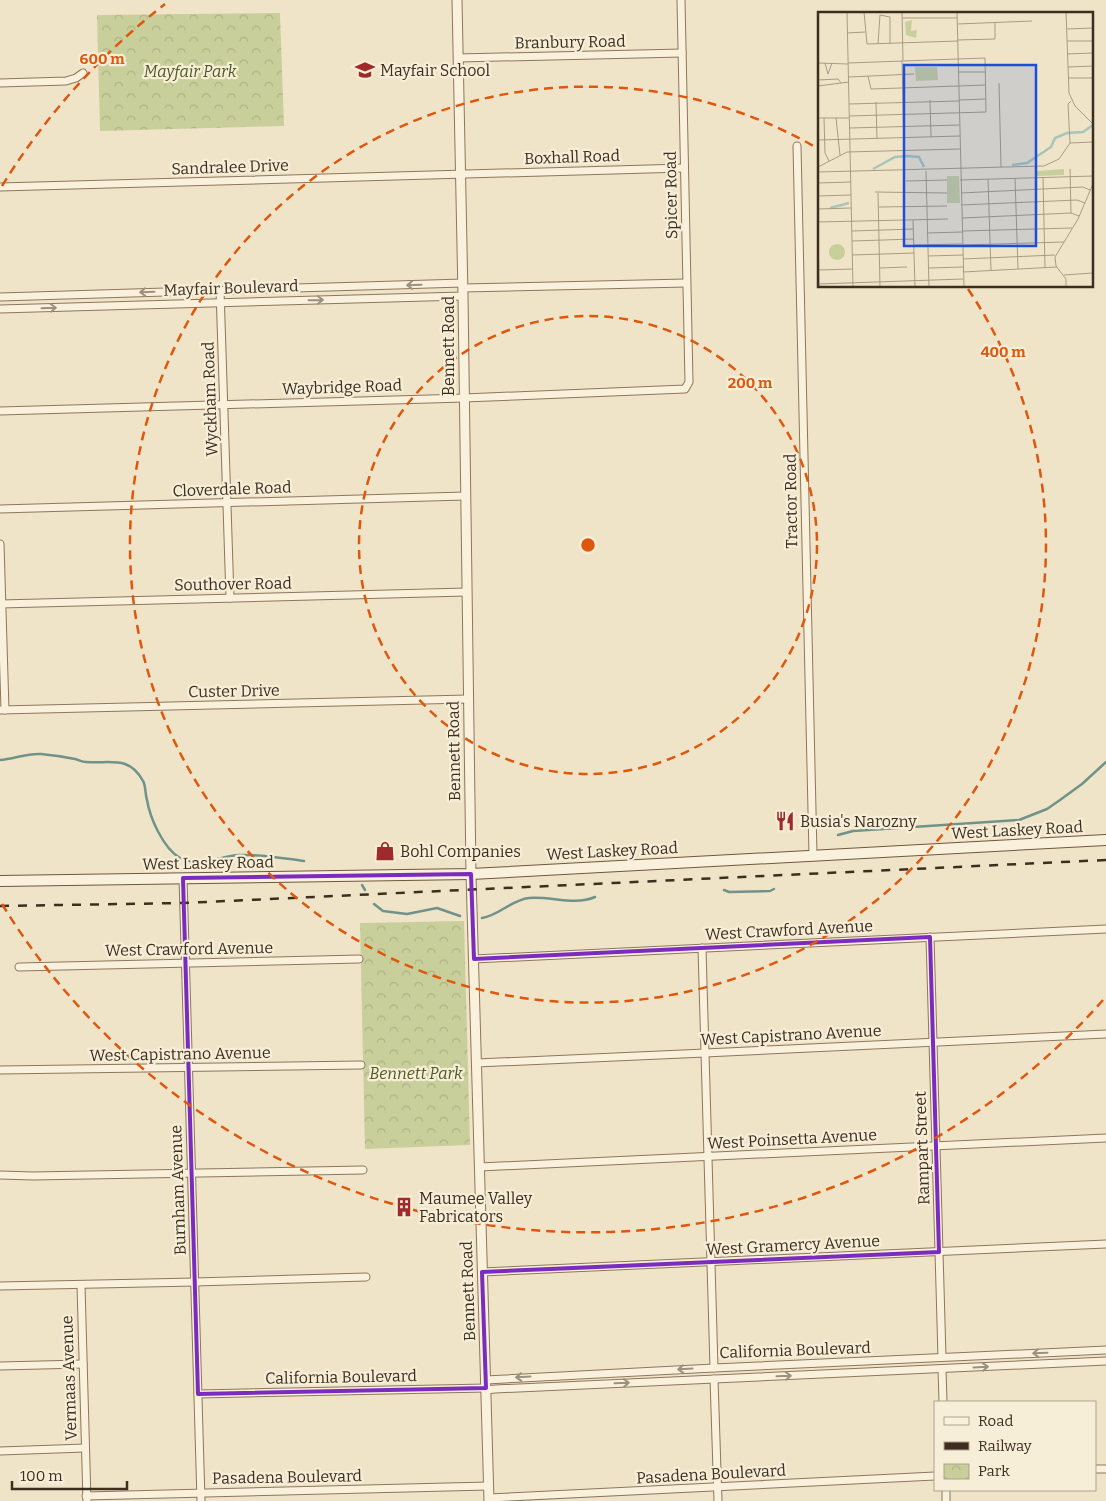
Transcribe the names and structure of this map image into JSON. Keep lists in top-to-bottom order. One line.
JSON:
{"streets":{"main road":["West Laskey Road"],"street":["Branbury Road","Boxhall Road","Sandralee Drive","Spicer Road","Mayfair Boulevard","Bennett Road","Waybridge Road","Wyckham Road","Cloverdale Road","Tractor Road","Southover Road","Custer Drive","West Crawford Avenue","West Capistrano Avenue","West Poinsetta Avenue","Rampart Street","Burnham Avenue","West Gramercy Avenue","California Boulevard","Vermaas Avenue","Pasadena Boulevard"]},"crossings":[["Branbury Road","Spicer Road"],["Branbury Road","Bennett Road"],["Boxhall Road","Sandralee Drive"],["Boxhall Road","Spicer Road"],["Boxhall Road","Bennett Road"],["Sandralee Drive","Bennett Road"],["Spicer Road","Mayfair Boulevard"],["Spicer Road","Waybridge Road"],["Mayfair Boulevard","Bennett Road"],["Mayfair Boulevard","Wyckham Road"],["Bennett Road","Waybridge Road"],["Bennett Road","Cloverdale Road"],["Bennett Road","Southover Road"],["Bennett Road","Custer Drive"],["Bennett Road","West Laskey Road"],["Bennett Road","West Crawford Avenue"],["Bennett Road","West Capistrano Avenue"],["Bennett Road","West Poinsetta Avenue"],["Bennett Road","West Gramercy Avenue"],["Bennett Road","California Boulevard"],["Bennett Road","Pasadena Boulevard"],["Waybridge Road","Wyckham Road"],["Wyckham Road","Cloverdale Road"],["Wyckham Road","Southover Road"],["Tractor Road","West Laskey Road"],["West Laskey Road","Burnham Avenue"],["West Crawford Avenue","Rampart Street"],["West Crawford Avenue","Burnham Avenue"],["West Capistrano Avenue","Rampart Street"],["West Capistrano Avenue","Burnham Avenue"],["West Poinsetta Avenue","Rampart Street"],["Rampart Street","West Gramercy Avenue"],["Rampart Street","California Boulevard"],["Burnham Avenue","California Boulevard"],["Burnham Avenue","Pasadena Boulevard"],["Vermaas Avenue","Pasadena Boulevard"]],"parks":["Mayfair Park","Bennett Park"],"places":{"school or university":["Mayfair School"],"restaurant":["Busia's Narozny"],"shop":["Bohl Companies"],"building":["Maumee Valley Fabricators"]},"legend":["Road","Railway","Park"],"scale_bar":"100 m","rings":["600 m","400 m","200 m"]}
